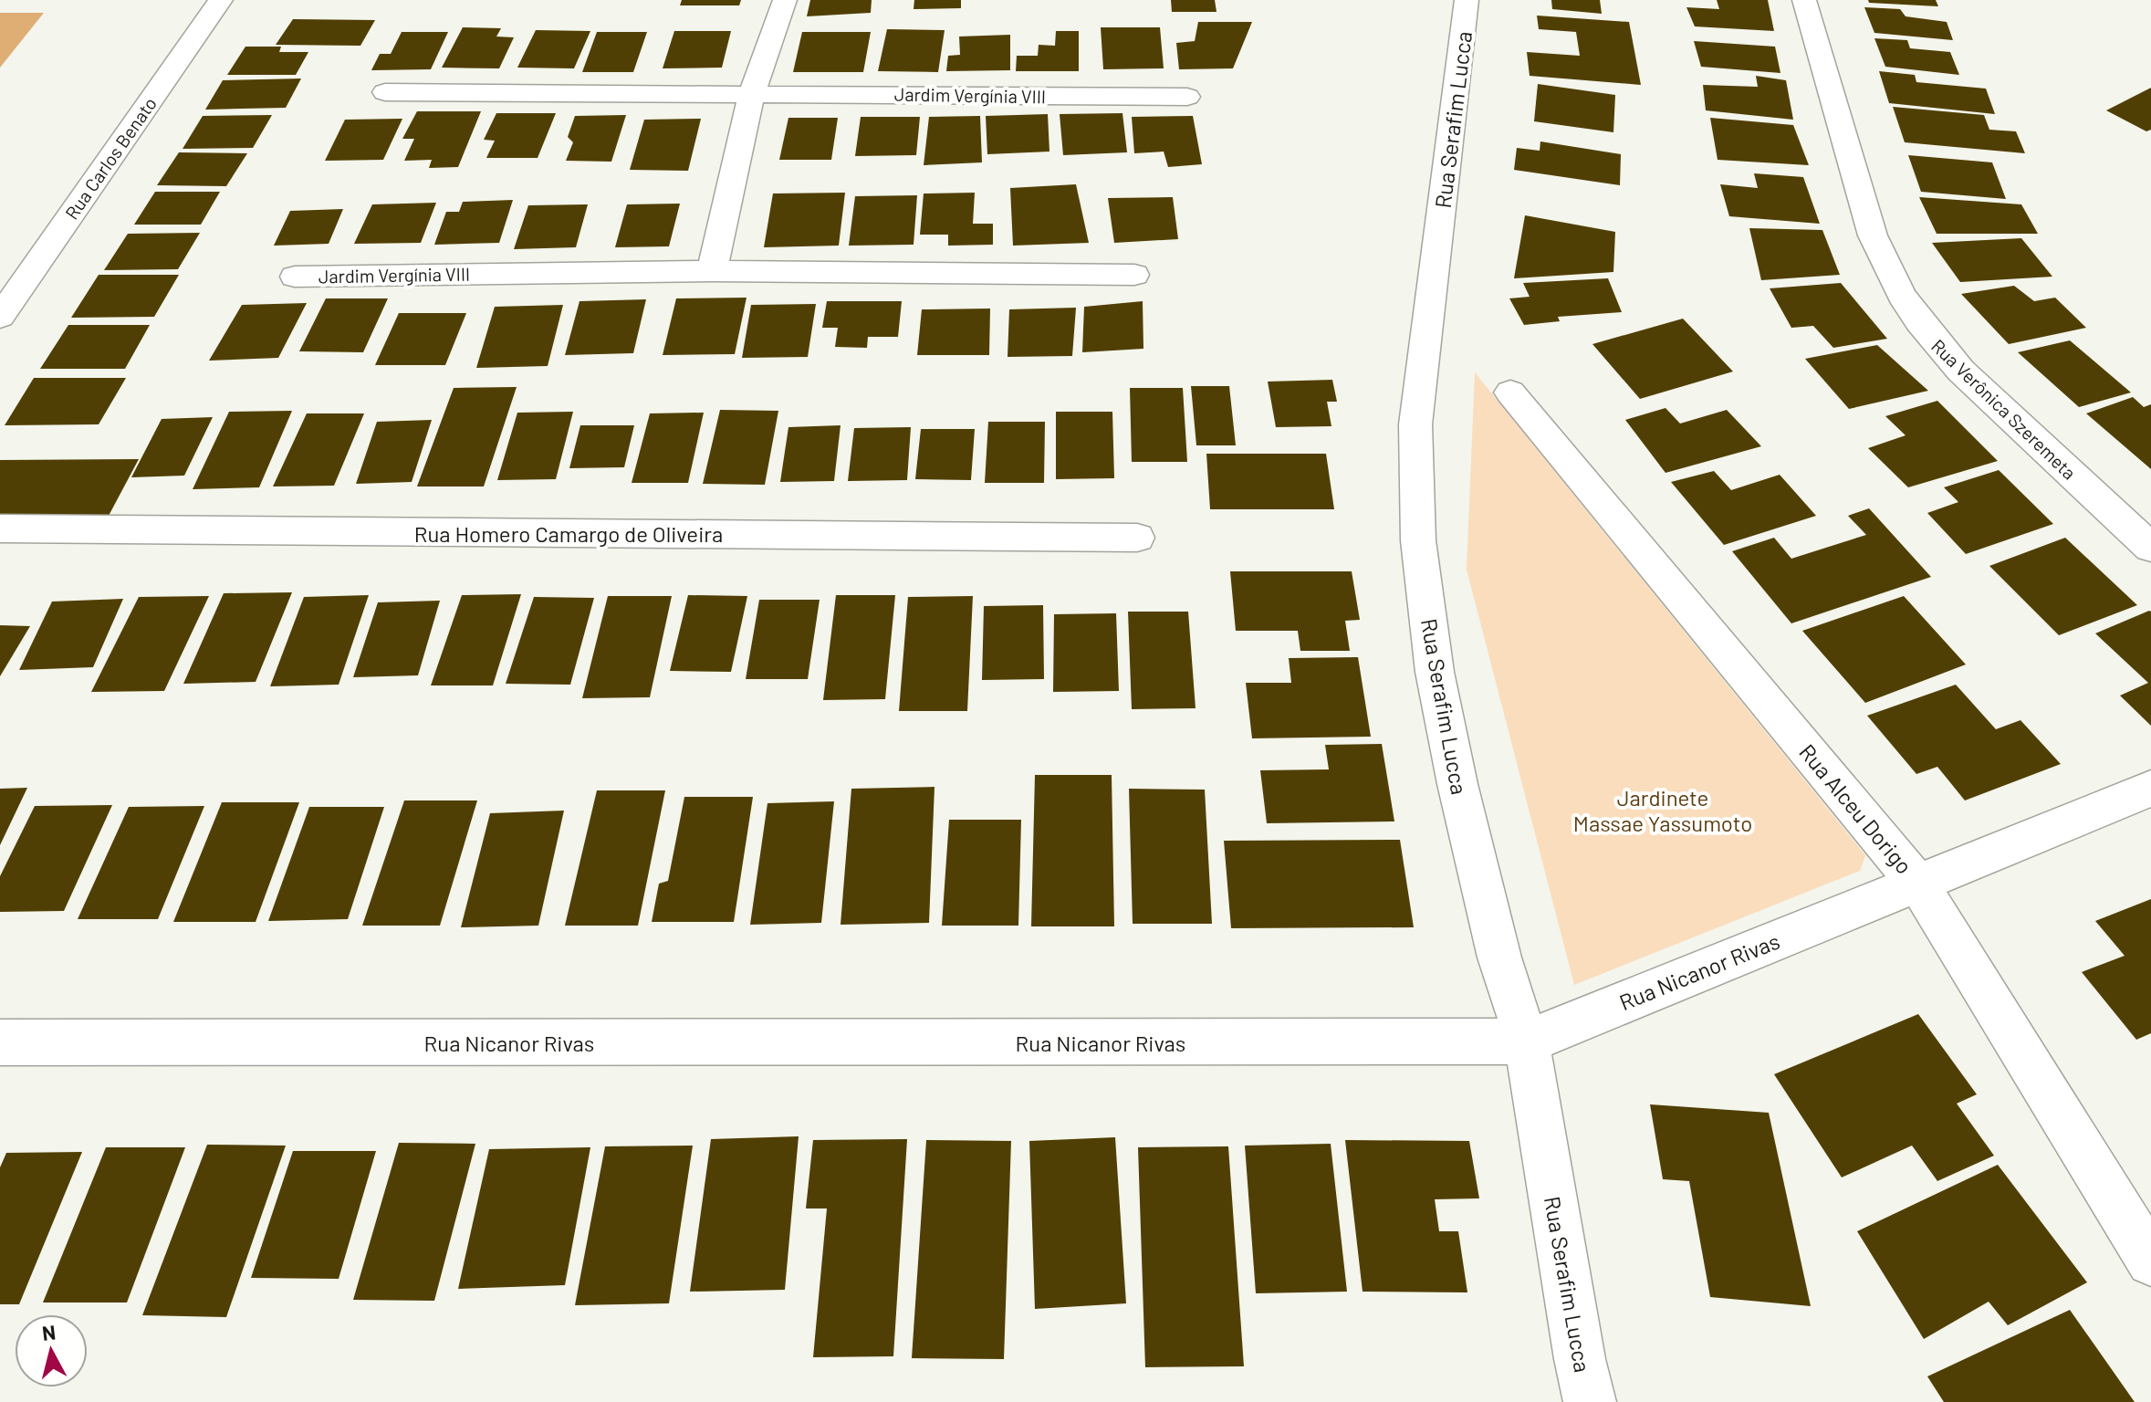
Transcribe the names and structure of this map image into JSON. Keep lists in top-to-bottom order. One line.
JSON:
{"streets":{"street":["Jardim Vergínia VIII","Rua Serafim Lucca","Rua Carlos Benato","Rua Verônica Szeremeta","Rua Homero Camargo de Oliveira","Rua Alceu Dorigo","Rua Nicanor Rivas"]},"crossings":[["Rua Serafim Lucca","Rua Nicanor Rivas"],["Rua Alceu Dorigo","Rua Nicanor Rivas"]],"parks":["Jardinete Massae Yassumoto"],"north":"top"}
